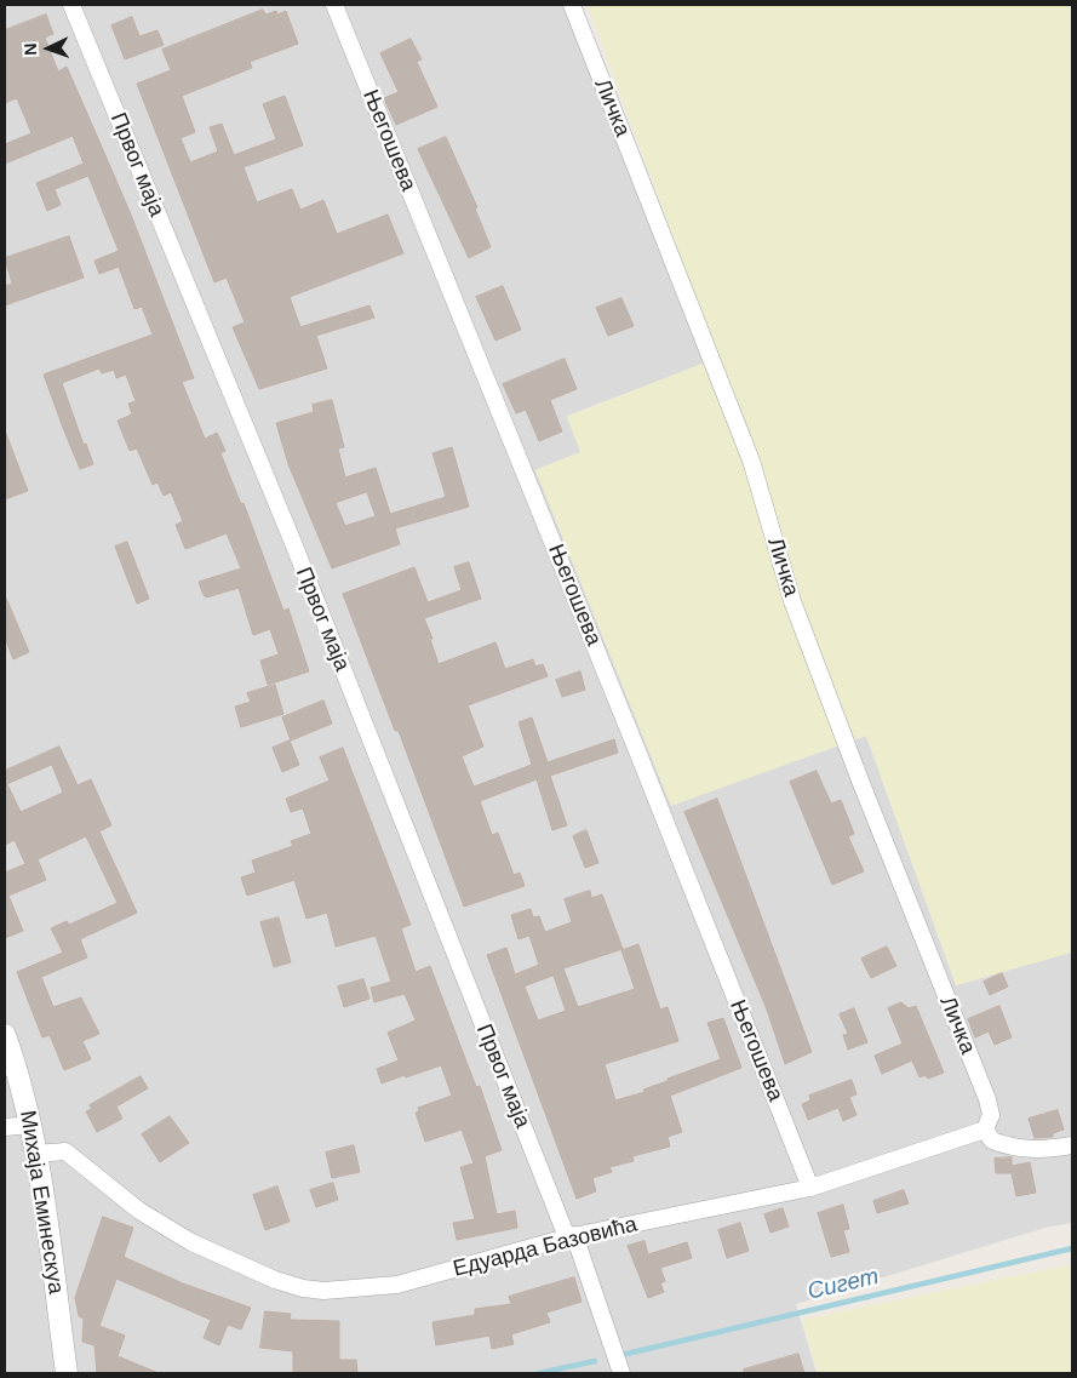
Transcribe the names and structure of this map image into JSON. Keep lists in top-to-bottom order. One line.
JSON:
{"streets":{"street":["Личка","Његошева","Првог маја","Михаја Еминескуа","Едуарда Базовића"]},"crossings":[["Личка","Едуарда Базовића"],["Његошева","Едуарда Базовића"],["Првог маја","Едуарда Базовића"],["Михаја Еминескуа","Едуарда Базовића"]],"water":["Сигет"],"north":"left"}
